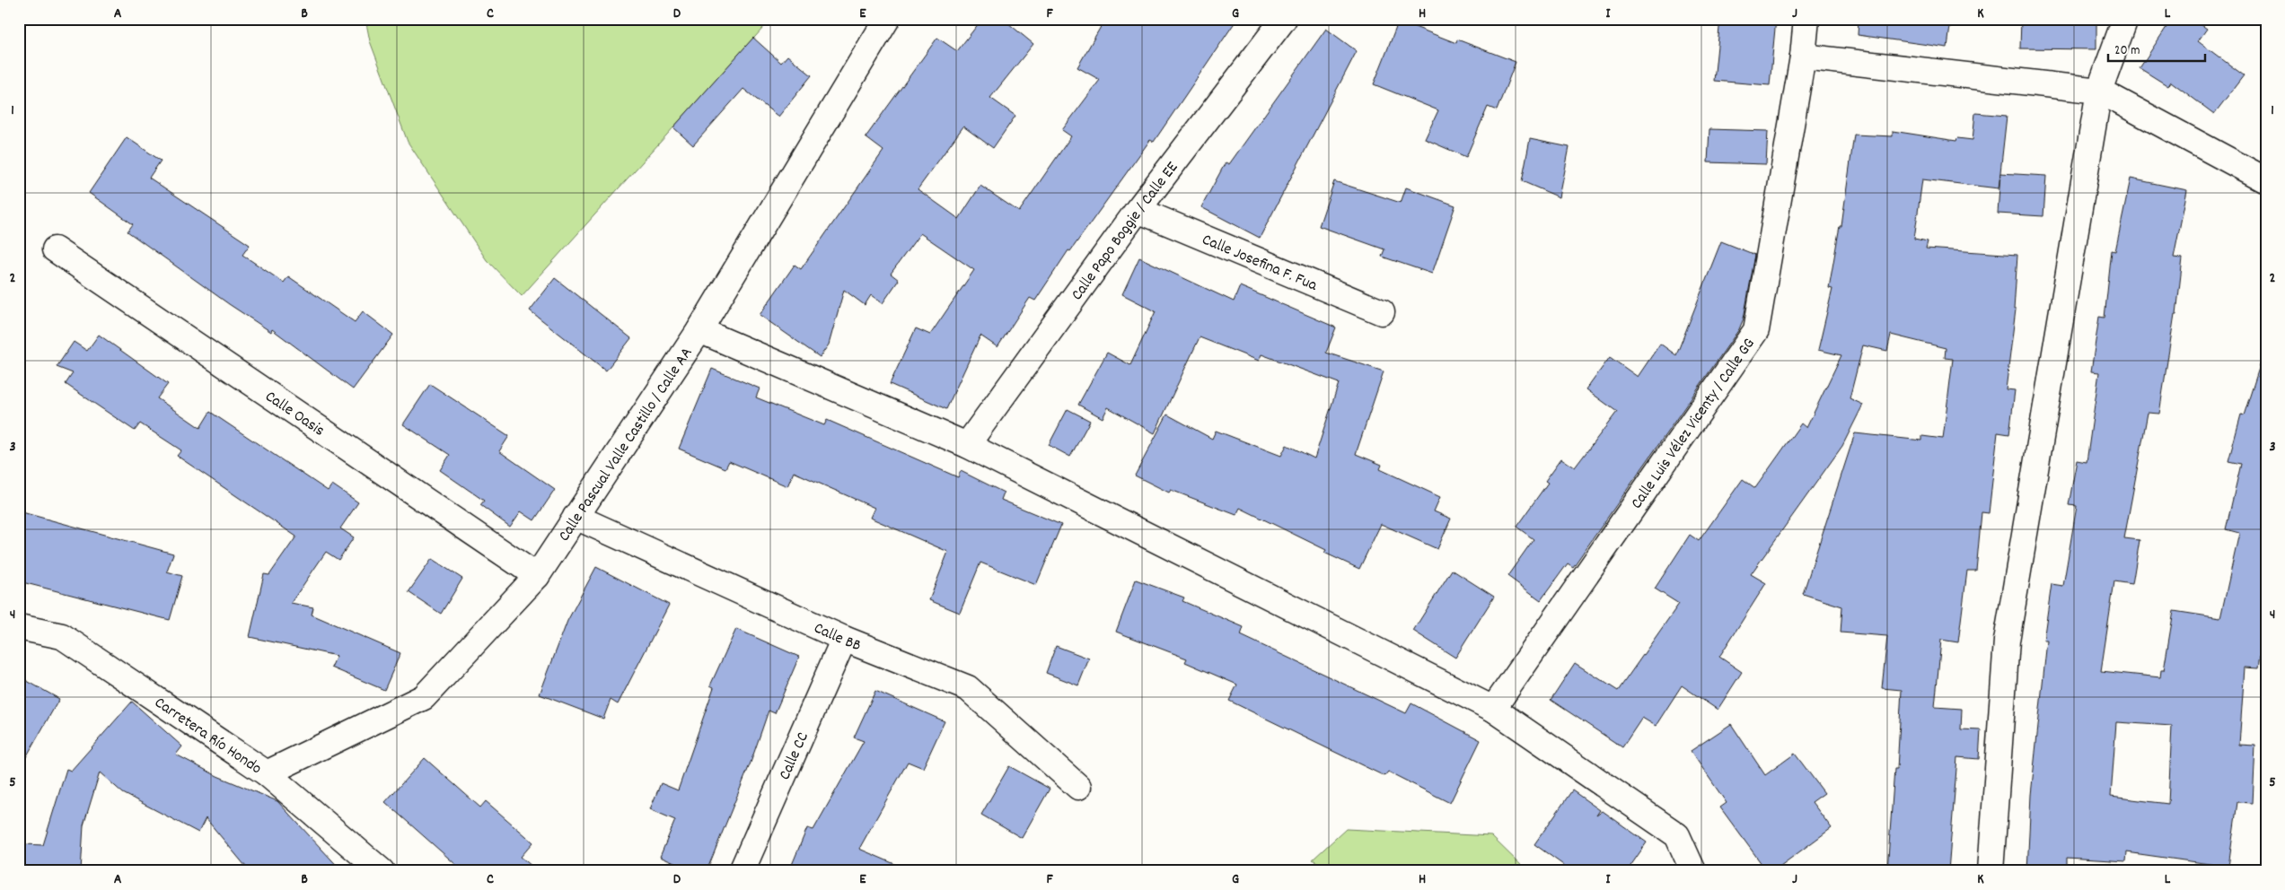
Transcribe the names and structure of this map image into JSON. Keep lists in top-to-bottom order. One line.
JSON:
{"streets":{"street":["Calle Papo Boggie / Calle EE","Calle Josefina F. Fua","Calle Oasis","Calle Luis Vélez Vicenty / Calle GG","Calle Pascual Valle Castillo / Calle AA","Calle BB","Carretera Río Hondo","Calle CC"]},"crossings":[["Calle Papo Boggie / Calle EE","Calle Josefina F. Fua"],["Calle Oasis","Calle Pascual Valle Castillo / Calle AA"],["Calle Pascual Valle Castillo / Calle AA","Calle BB"],["Calle Pascual Valle Castillo / Calle AA","Carretera Río Hondo"],["Calle BB","Calle CC"]],"scale_bar":"20 m","grid":{"columns":["A","B","C","D","E","F","G","H","I","J","K","L"],"rows":["1","2","3","4","5"]}}
